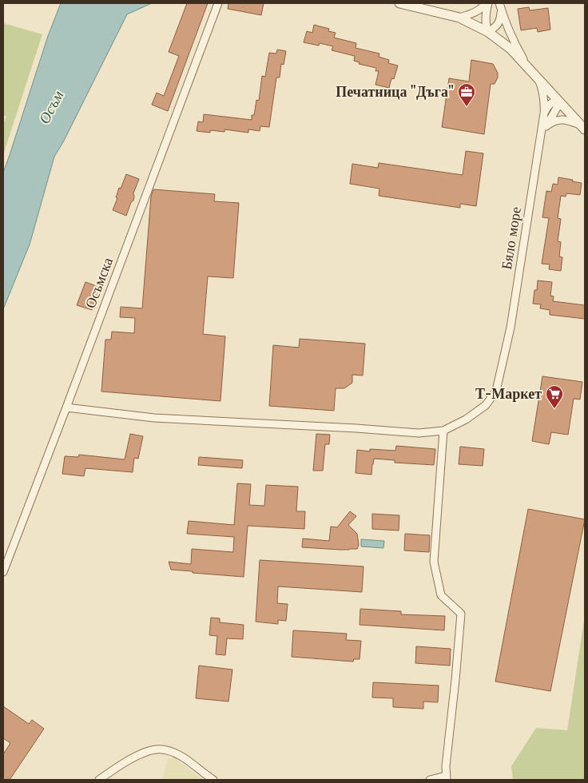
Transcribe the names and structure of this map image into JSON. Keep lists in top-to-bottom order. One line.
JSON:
{"streets":{"street":["Бяло море","Осъмска"]},"water":["Осъм"],"places":{"office":["Печатница \"Дъга\""],"supermarket":["Т-Маркет"]}}
